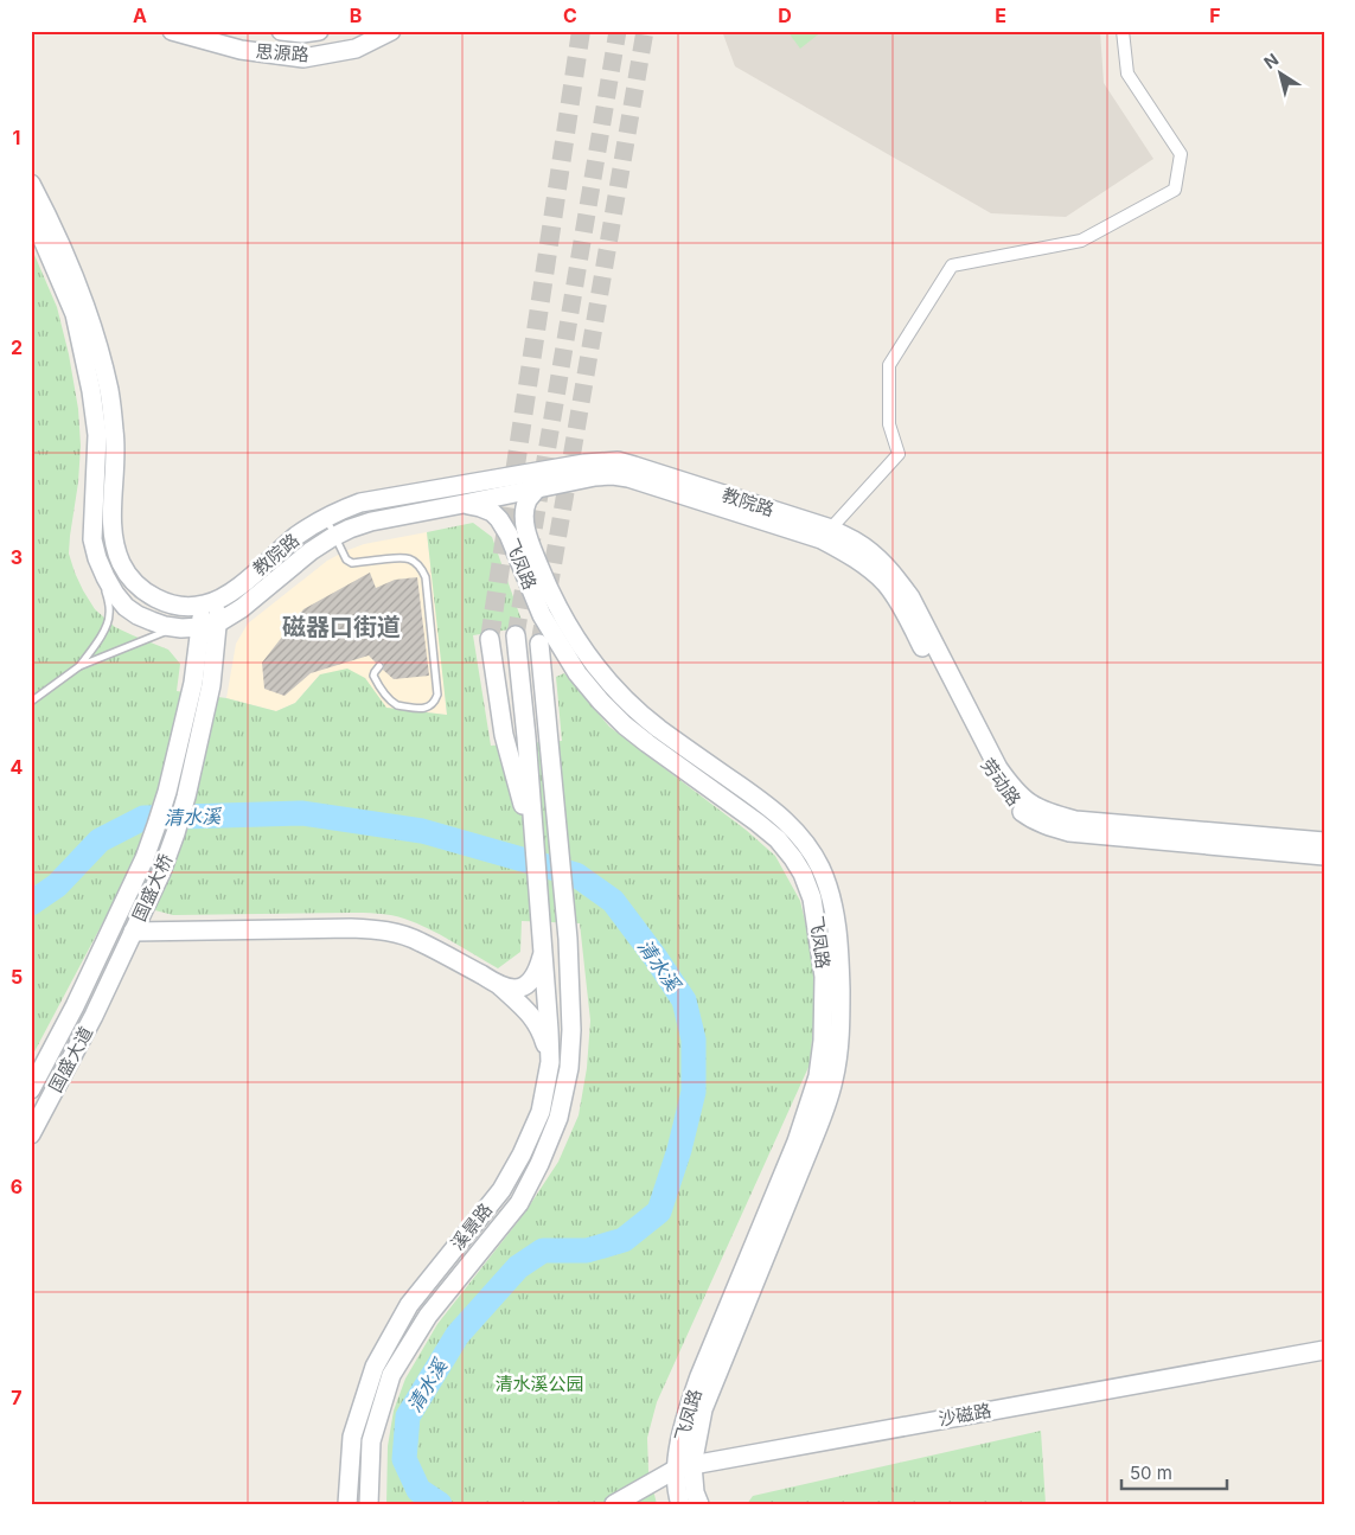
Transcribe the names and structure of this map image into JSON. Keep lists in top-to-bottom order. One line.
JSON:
{"streets":{"main road":["思源路","教院路","飞凤路","劳动路","国盛大桥","国盛大道","溪景路","沙磁路"]},"crossings":[["教院路","飞凤路"],["教院路","劳动路"],["飞凤路","沙磁路"],["国盛大桥","国盛大道"]],"districts":["磁器口街道"],"water":["清水溪"],"parks":["清水溪公园"],"scale_bar":"50 m","north":"top left","grid":{"columns":["A","B","C","D","E","F"],"rows":["1","2","3","4","5","6","7"]}}
